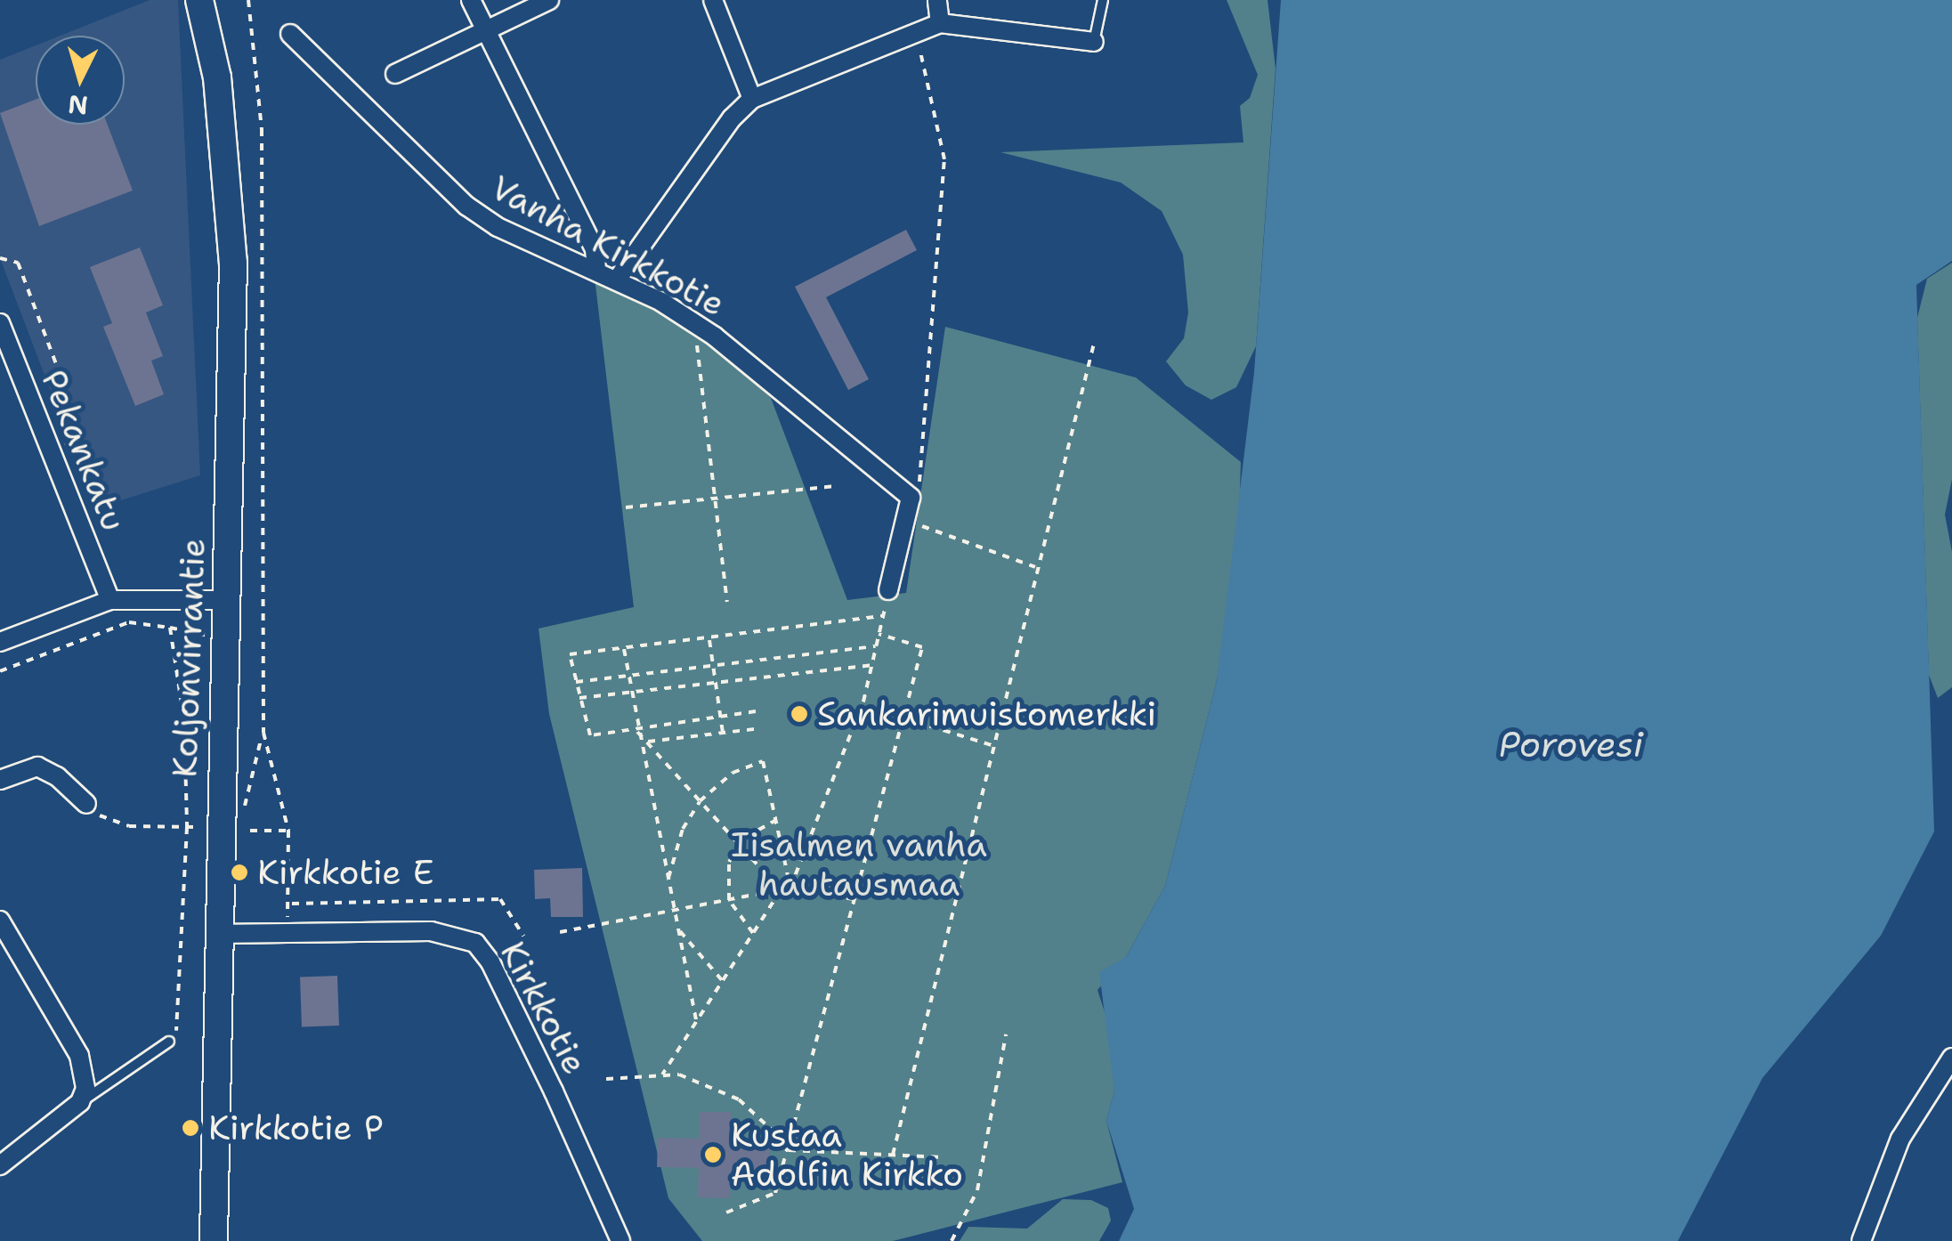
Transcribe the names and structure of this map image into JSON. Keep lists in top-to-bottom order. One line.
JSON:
{"streets":{"main road":["Koljonvirrantie"],"street":["Vanha Kirkkotie","Pekankatu","Kirkkotie"]},"crossings":[["Koljonvirrantie","Kirkkotie"]],"water":["Porovesi"],"parks":["Iisalmen vanha hautausmaa"],"places":["Sankarimuistomerkki","Kirkkotie E","Kirkkotie P","Kustaa Adolfin Kirkko"],"north":"bottom"}
